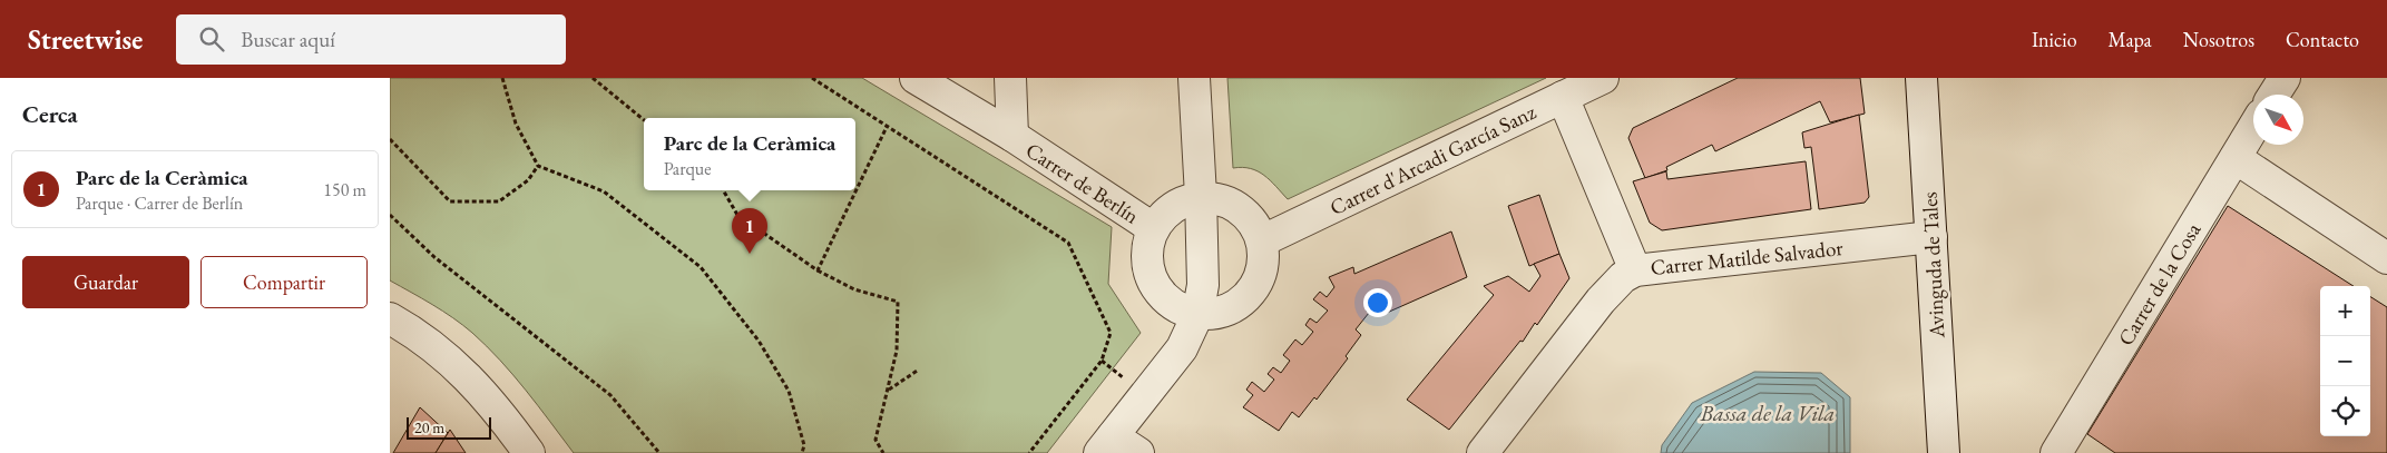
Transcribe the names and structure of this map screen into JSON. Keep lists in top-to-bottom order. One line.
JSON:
{"streets":{"street":["Carrer d'Arcadi García Sanz","Carrer de Berlín","Carrer Matilde Salvador","Avinguda de Tales","Carrer de la Cosa"]},"crossings":[["Carrer Matilde Salvador","Avinguda de Tales"]],"water":["Bassa de la Vila"],"scale_bar":"20 m","north":"bottom right","page":{"header":"Streetwise","search":"Buscar aquí","nav":["Inicio","Mapa","Nosotros","Contacto"],"heading":"Cerca","popup":["Parc de la Ceràmica","Parque"],"list":[{"mark":"1","name":"Parc de la Ceràmica","note":"Parque · Carrer de Berlín","value":"150 m"}],"pins":"1","buttons":["Guardar","Compartir"],"map_buttons":["+","−"],"scale":"20 m"}}
